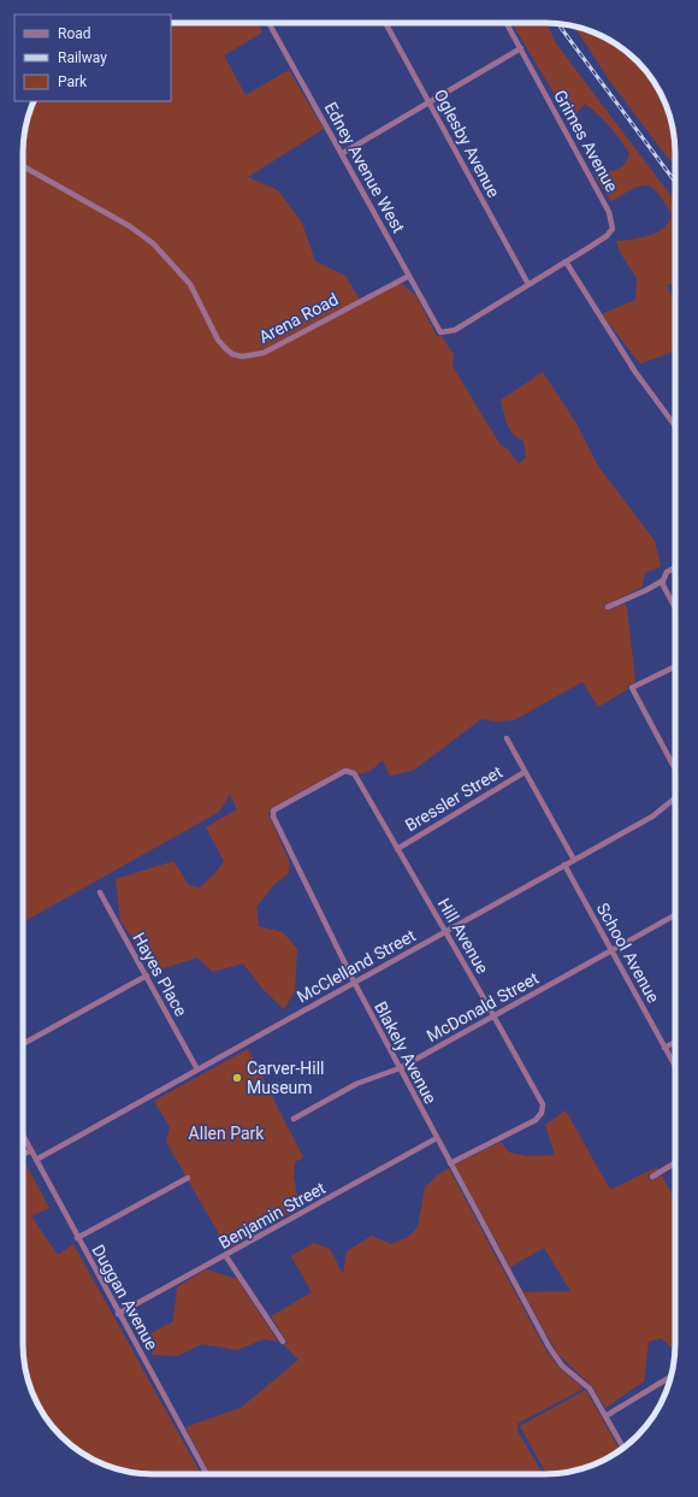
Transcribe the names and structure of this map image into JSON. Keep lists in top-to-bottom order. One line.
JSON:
{"streets":{"street":["Grimes Avenue","Oglesby Avenue","Edney Avenue West","Arena Road","Bressler Street","Hill Avenue","School Avenue","McClelland Street","Hayes Place","McDonald Street","Blakely Avenue","Benjamin Street","Duggan Avenue"]},"crossings":[["Grimes Avenue","Oglesby Avenue"],["Grimes Avenue","Edney Avenue West"],["Edney Avenue West","Arena Road"],["Bressler Street","Hill Avenue"],["Bressler Street","Blakely Avenue"],["Hill Avenue","McClelland Street"],["Hill Avenue","McDonald Street"],["Hill Avenue","Blakely Avenue"],["School Avenue","McClelland Street"],["School Avenue","McDonald Street"],["McClelland Street","Hayes Place"],["McClelland Street","Blakely Avenue"],["McClelland Street","Duggan Avenue"],["McDonald Street","Blakely Avenue"],["Blakely Avenue","Benjamin Street"],["Benjamin Street","Duggan Avenue"]],"parks":["Allen Park"],"places":["Carver-Hill Museum"],"legend":["Road","Railway","Park"]}
